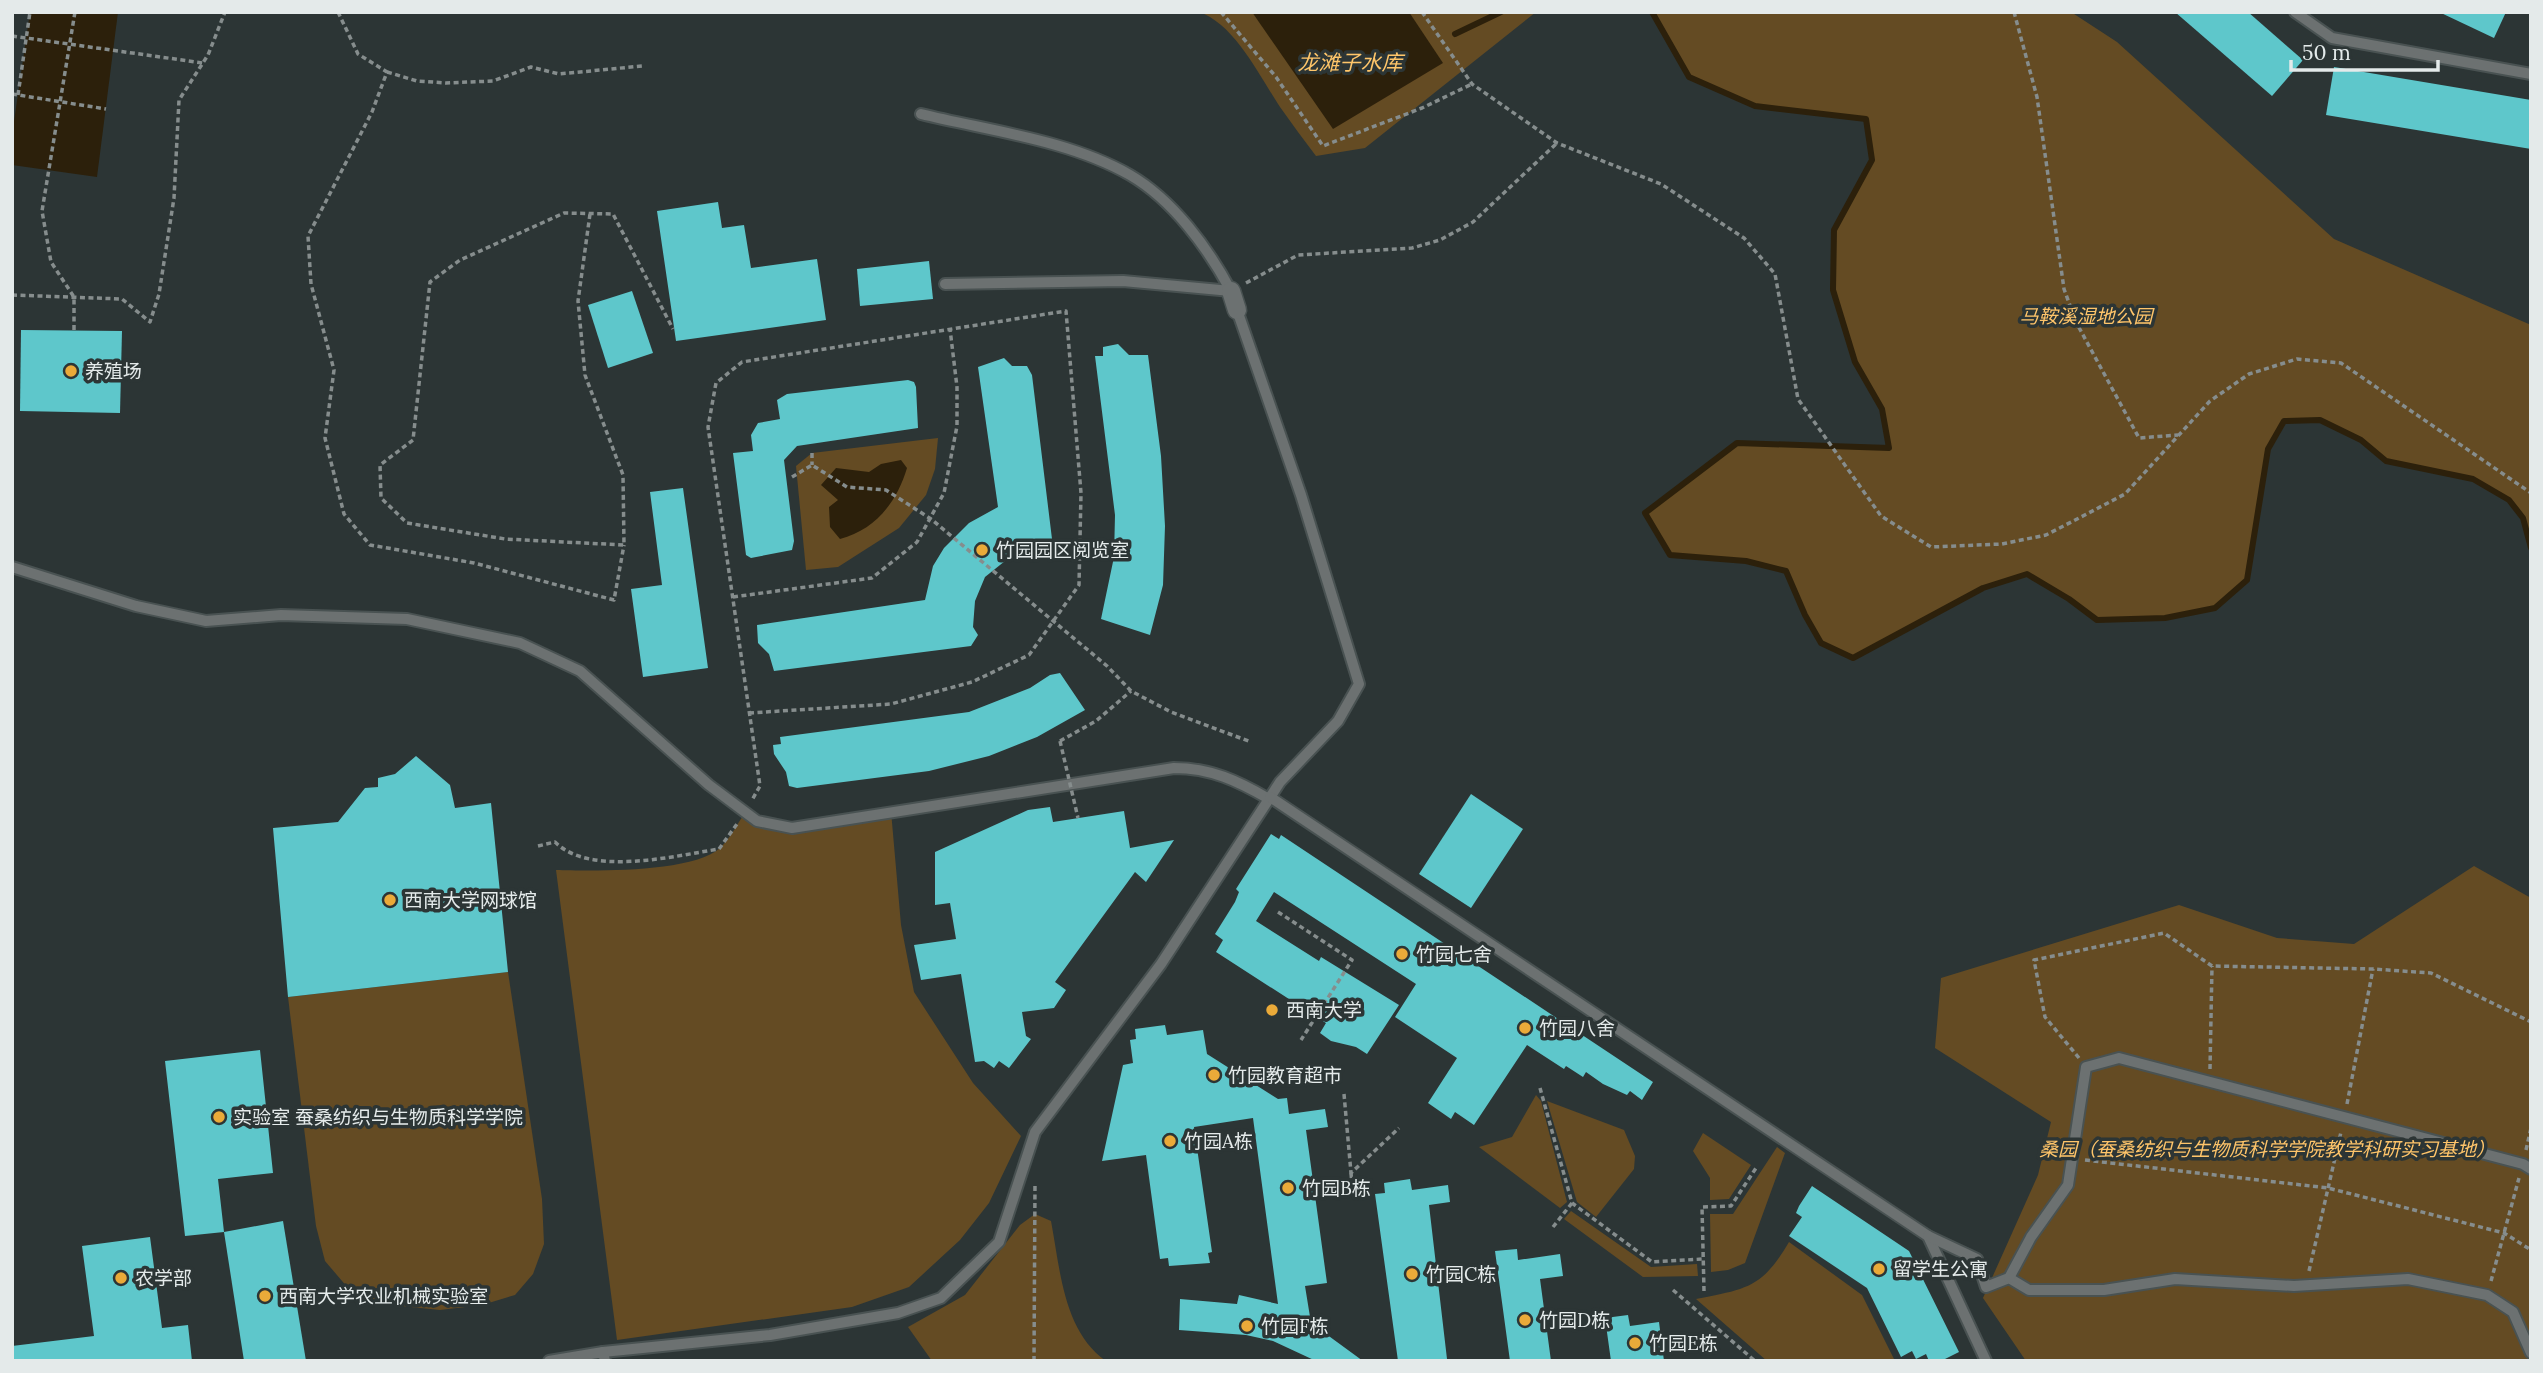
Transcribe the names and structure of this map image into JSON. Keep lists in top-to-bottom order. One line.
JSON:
{"water":["龙滩子水库"],"parks":["马鞍溪湿地公园","桑园（蚕桑纺织与生物质科学学院教学科研实习基地）"],"places":["养殖场","竹园园区阅览室","西南大学网球馆","竹园七舍","西南大学","竹园八舍","竹园教育超市","实验室 蚕桑纺织与生物质科学学院","竹园A栋","竹园B栋","留学生公寓","竹园C栋","农学部","西南大学农业机械实验室","竹园D栋","竹园F栋","竹园E栋"],"scale_bar":"50 m"}
